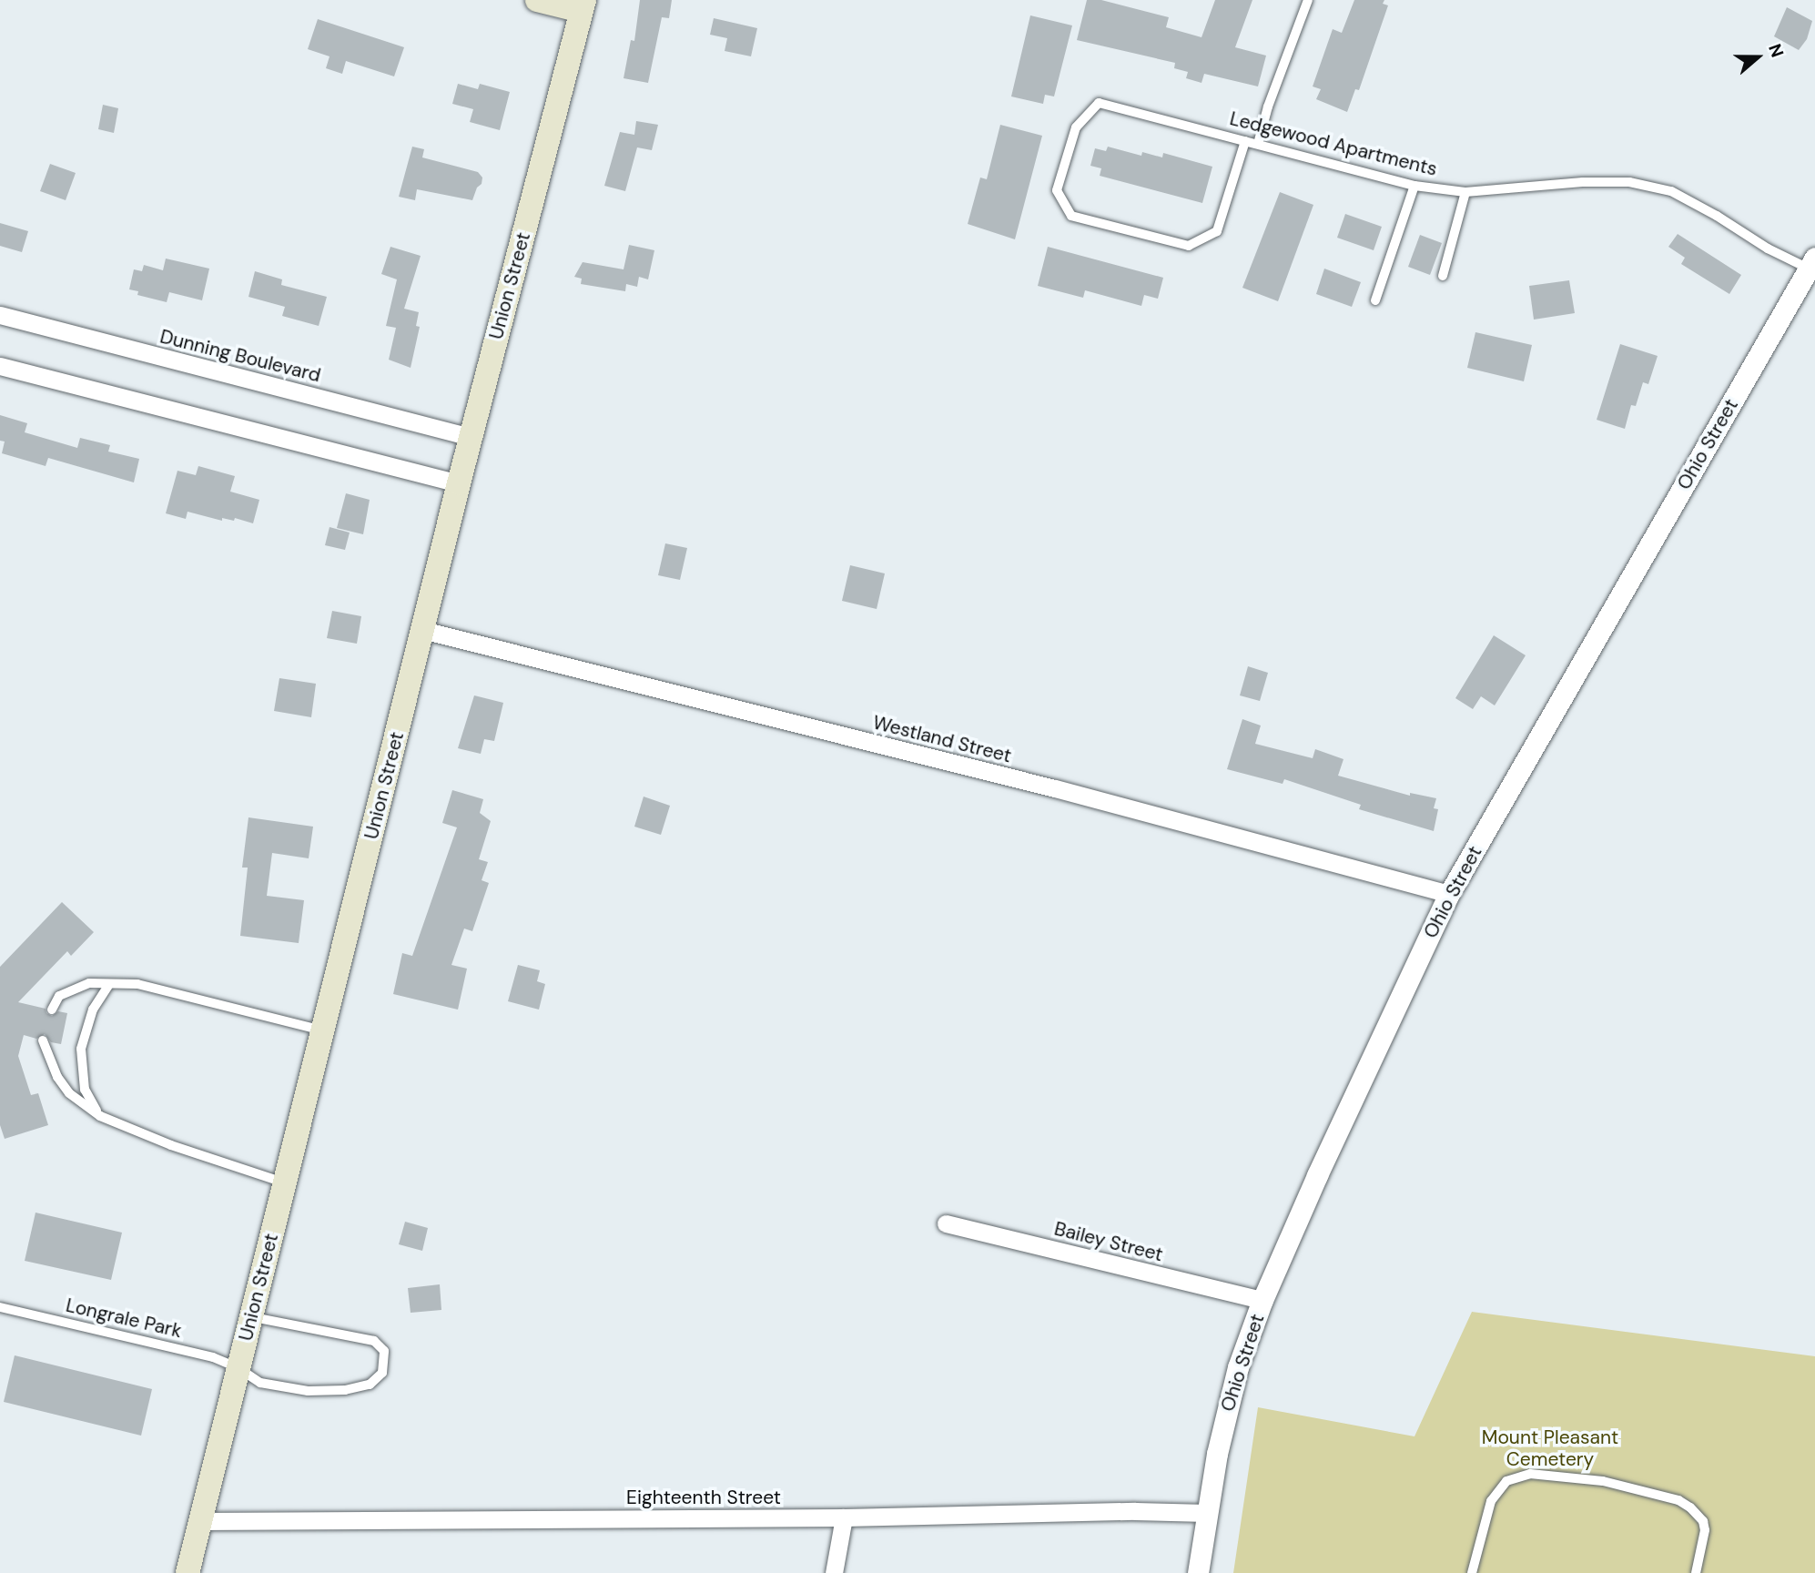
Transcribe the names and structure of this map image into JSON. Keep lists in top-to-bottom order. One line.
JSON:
{"streets":{"main road":["Union Street"],"street":["Dunning Boulevard","Ohio Street","Westland Street","Bailey Street","Eighteenth Street"],"lane":["Ledgewood Apartments","Longrale Park"]},"crossings":[["Ledgewood Apartments","Ohio Street"],["Union Street","Dunning Boulevard"],["Union Street","Westland Street"],["Union Street","Longrale Park"],["Union Street","Eighteenth Street"],["Ohio Street","Westland Street"],["Ohio Street","Bailey Street"],["Ohio Street","Eighteenth Street"]],"parks":["Mount Pleasant Cemetery"],"north":"right"}
